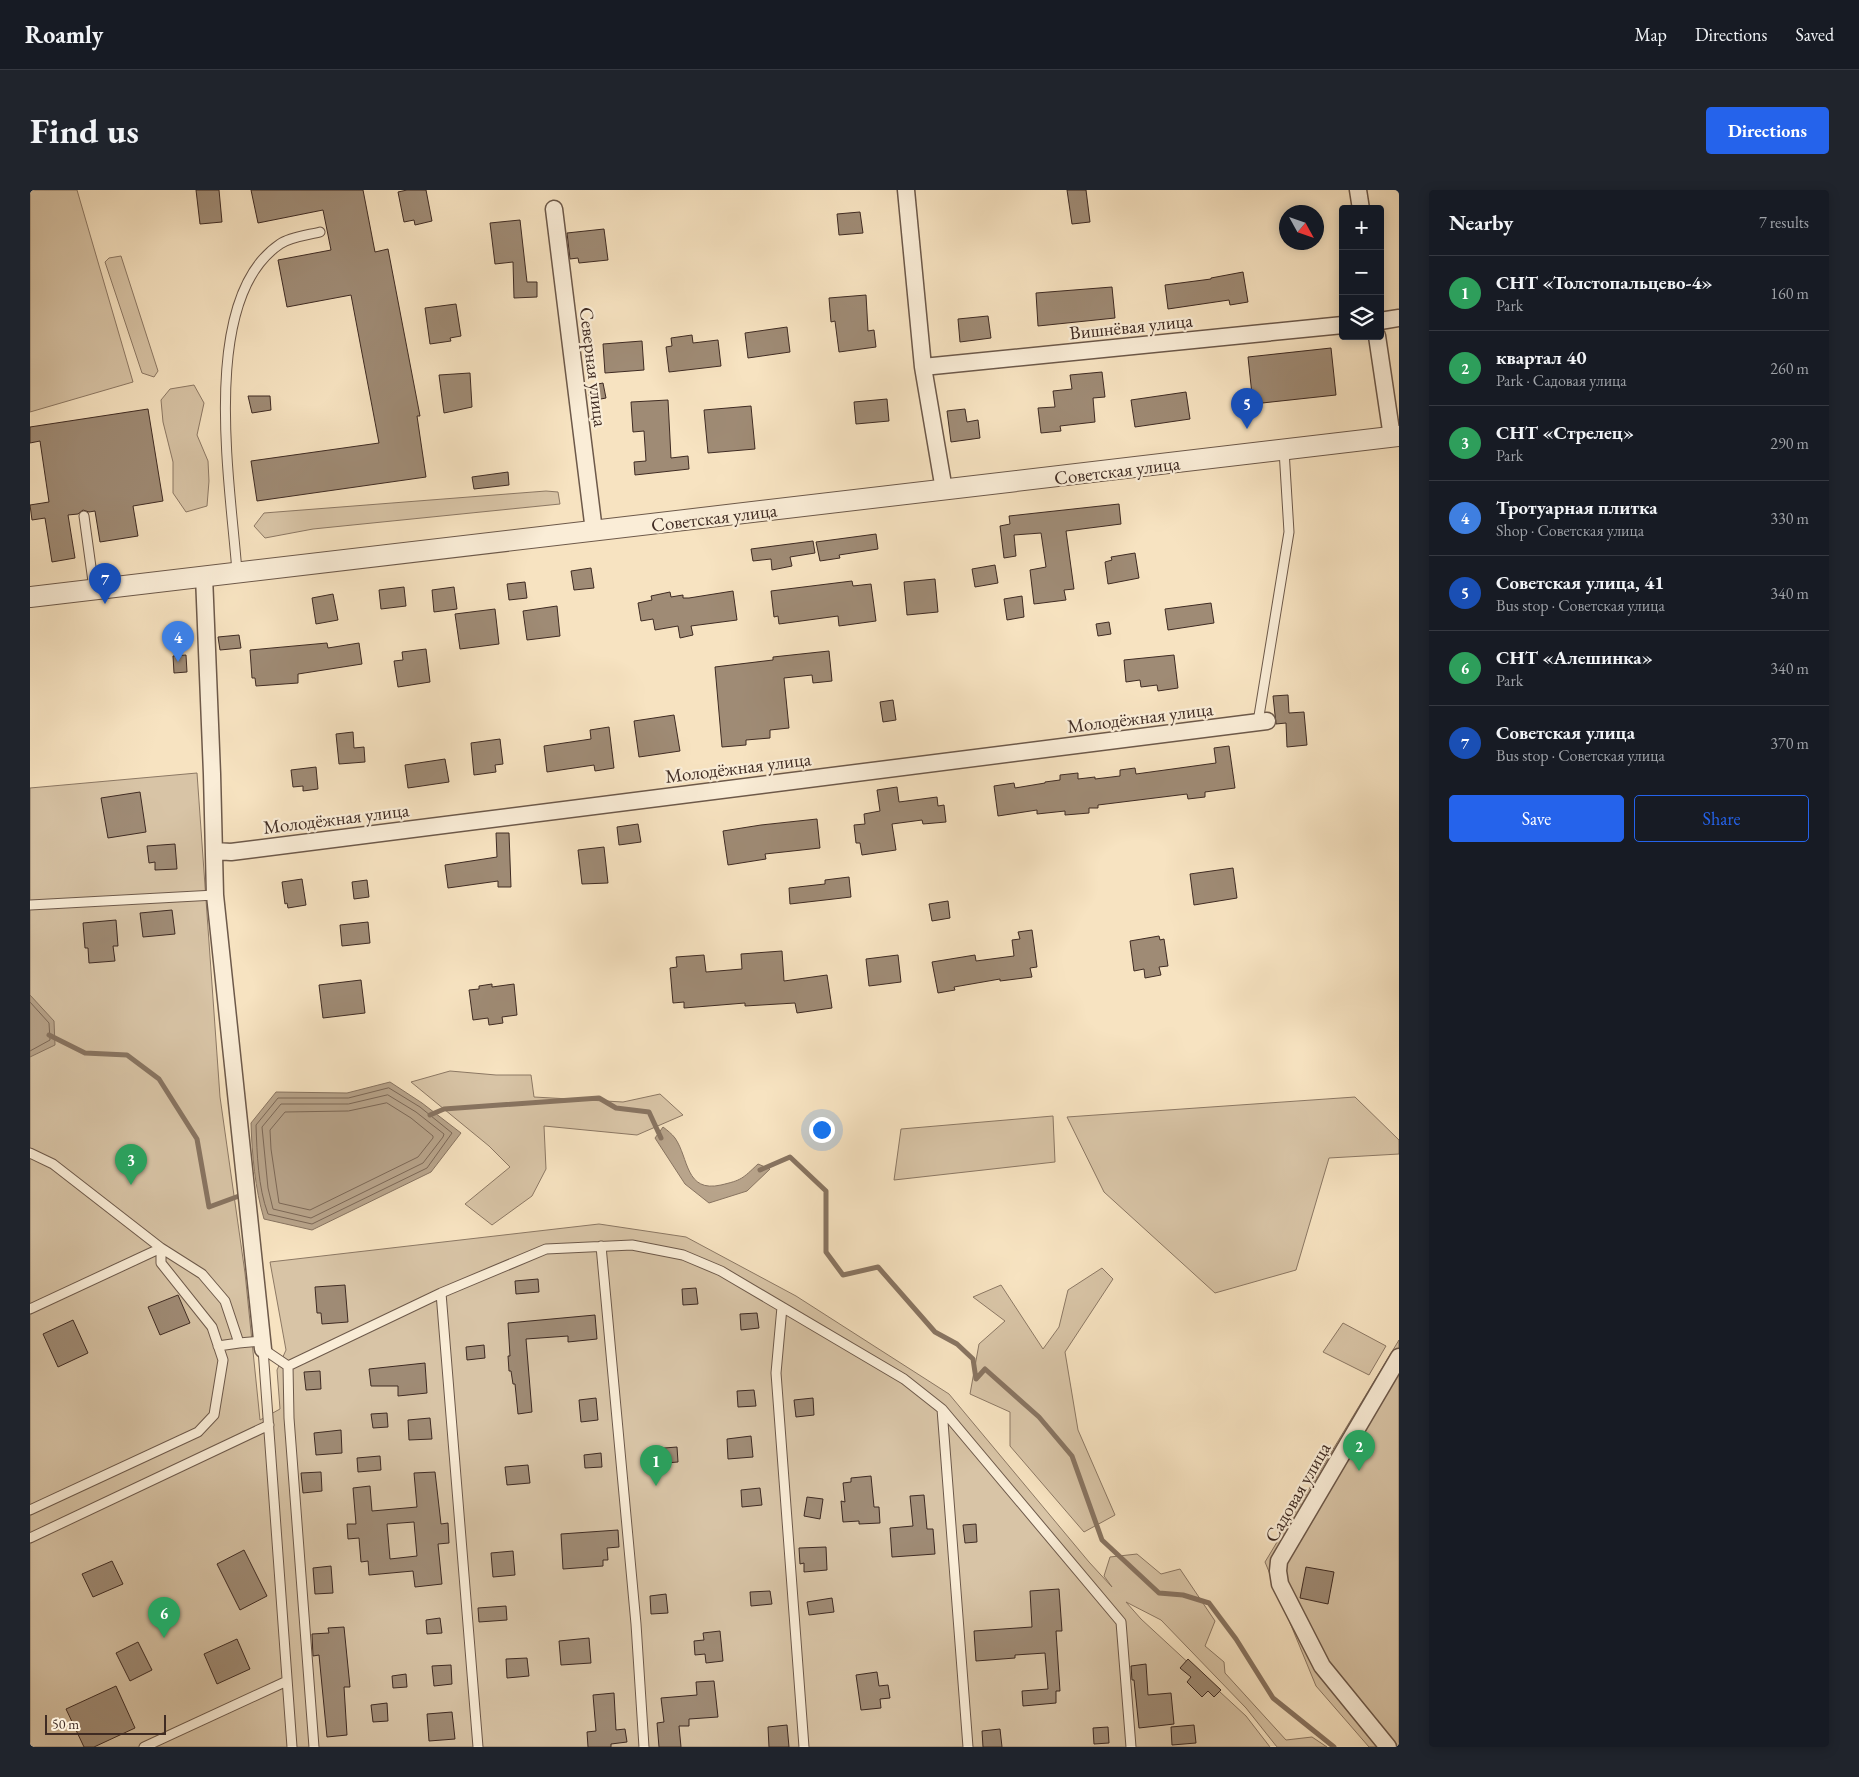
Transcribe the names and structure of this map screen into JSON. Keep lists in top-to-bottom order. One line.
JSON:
{"streets":{"street":["Вишнёвая улица","Северная улица","Советская улица","Молодёжная улица","Садовая улица"]},"crossings":[["Северная улица","Советская улица"]],"scale_bar":"50 m","north":"bottom right","page":{"header":"Roamly","nav":["Map","Directions","Saved"],"buttons":["Directions",["Save","Share"]],"title":"Find us","heading":["Nearby","7 results"],"map_buttons":["+","−"],"list":[{"mark":"1","name":"СНТ «Толстопальцево-4»","note":"Park","value":"160 m"},{"mark":"2","name":"квартал 40","note":"Park · Садовая улица","value":"260 m"},{"mark":"3","name":"СНТ «Стрелец»","note":"Park","value":"290 m"},{"mark":"4","name":"Тротуарная плитка","note":"Shop · Советская улица","value":"330 m"},{"mark":"5","name":"Советская улица, 41","note":"Bus stop · Советская улица","value":"340 m"},{"mark":"6","name":"СНТ «Алешинка»","note":"Park","value":"340 m"},{"mark":"7","name":"Советская улица","note":"Bus stop · Советская улица","value":"370 m"}],"pins":["5","7","4","3","2","1","6"],"scale":"50 m"}}
